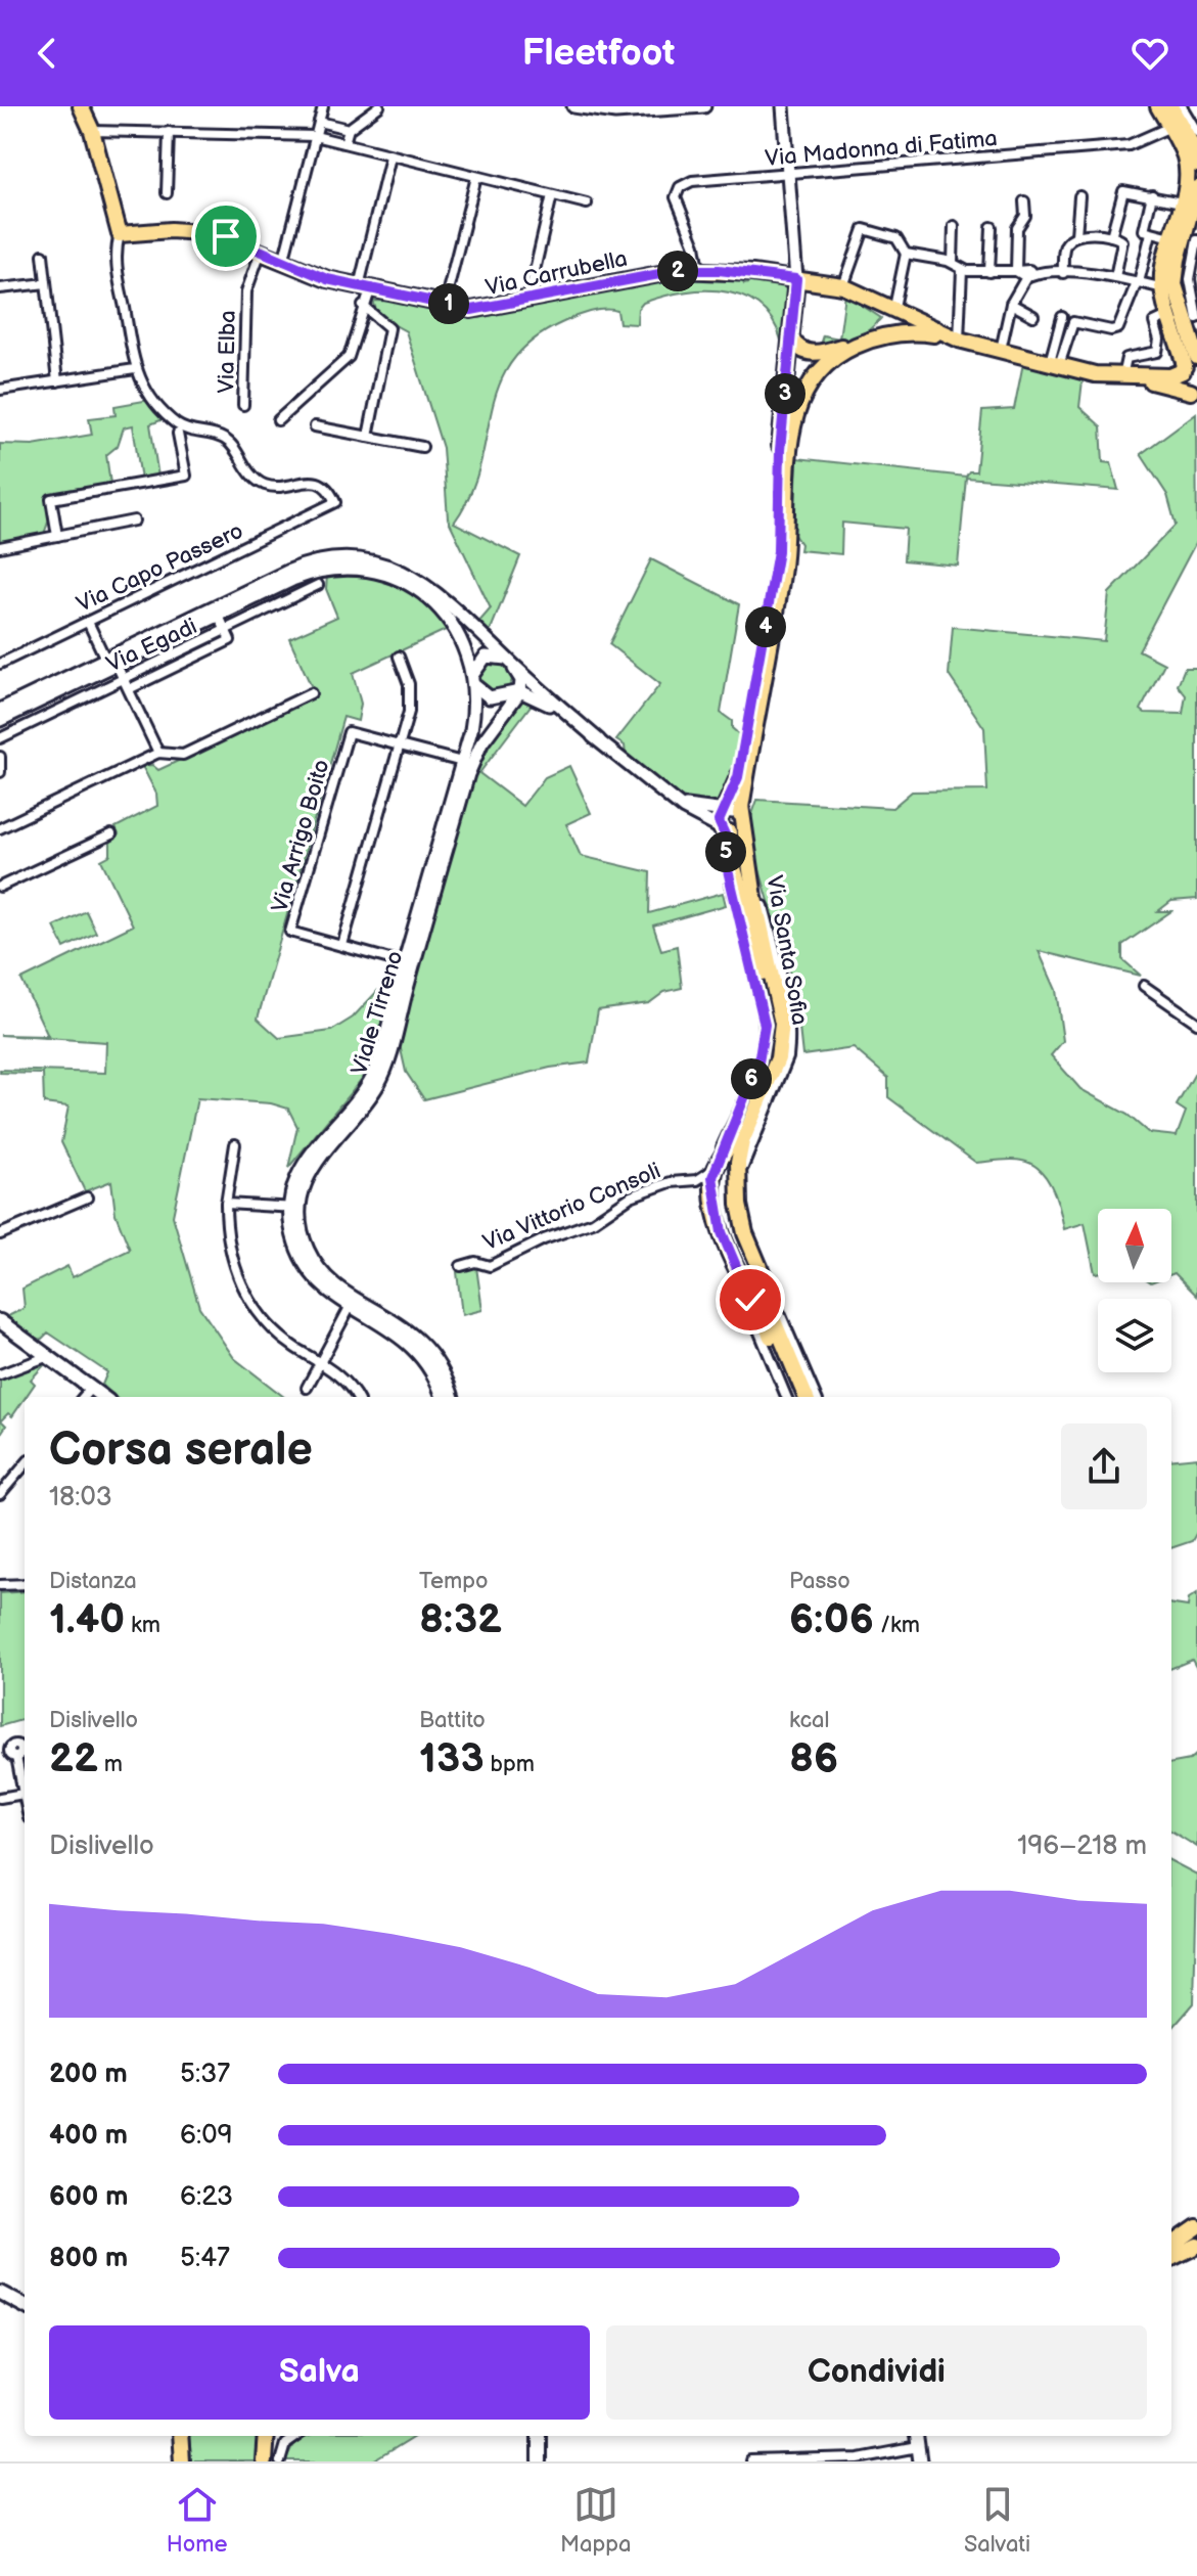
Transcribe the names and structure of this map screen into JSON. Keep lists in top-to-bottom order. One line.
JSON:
{"streets":{"main road":["Via Carrubella","Via Santa Sofia"],"street":["Via Madonna di Fatima","Via Elba","Via Capo Passero","Via Egadi","Via Arrigo Boito","Viale Tirreno","Via Vittorio Consoli"]},"crossings":[["Via Madonna di Fatima","Via Carrubella"],["Via Carrubella","Via Elba"],["Via Carrubella","Via Santa Sofia"],["Via Arrigo Boito","Viale Tirreno"]],"north":"top","page":{"header":"Fleetfoot","pins":["2","1","3","4","5","6"],"heading":["Corsa serale","18:03"],"stats":[["Distanza","1.40 km"],["Tempo","8:32"],["Passo","6:06 /km"],["Dislivello","22 m"],["Battito","133 bpm"],["kcal","86"]],"chart":["Dislivello","196–218 m"],"list":[{"name":"200 m","note":"5:37"},{"name":"400 m","note":"6:09"},{"name":"600 m","note":"6:23"},{"name":"800 m","note":"5:47"}],"buttons":["Salva","Condividi"],"tabs":["Home","Mappa","Salvati"]}}
